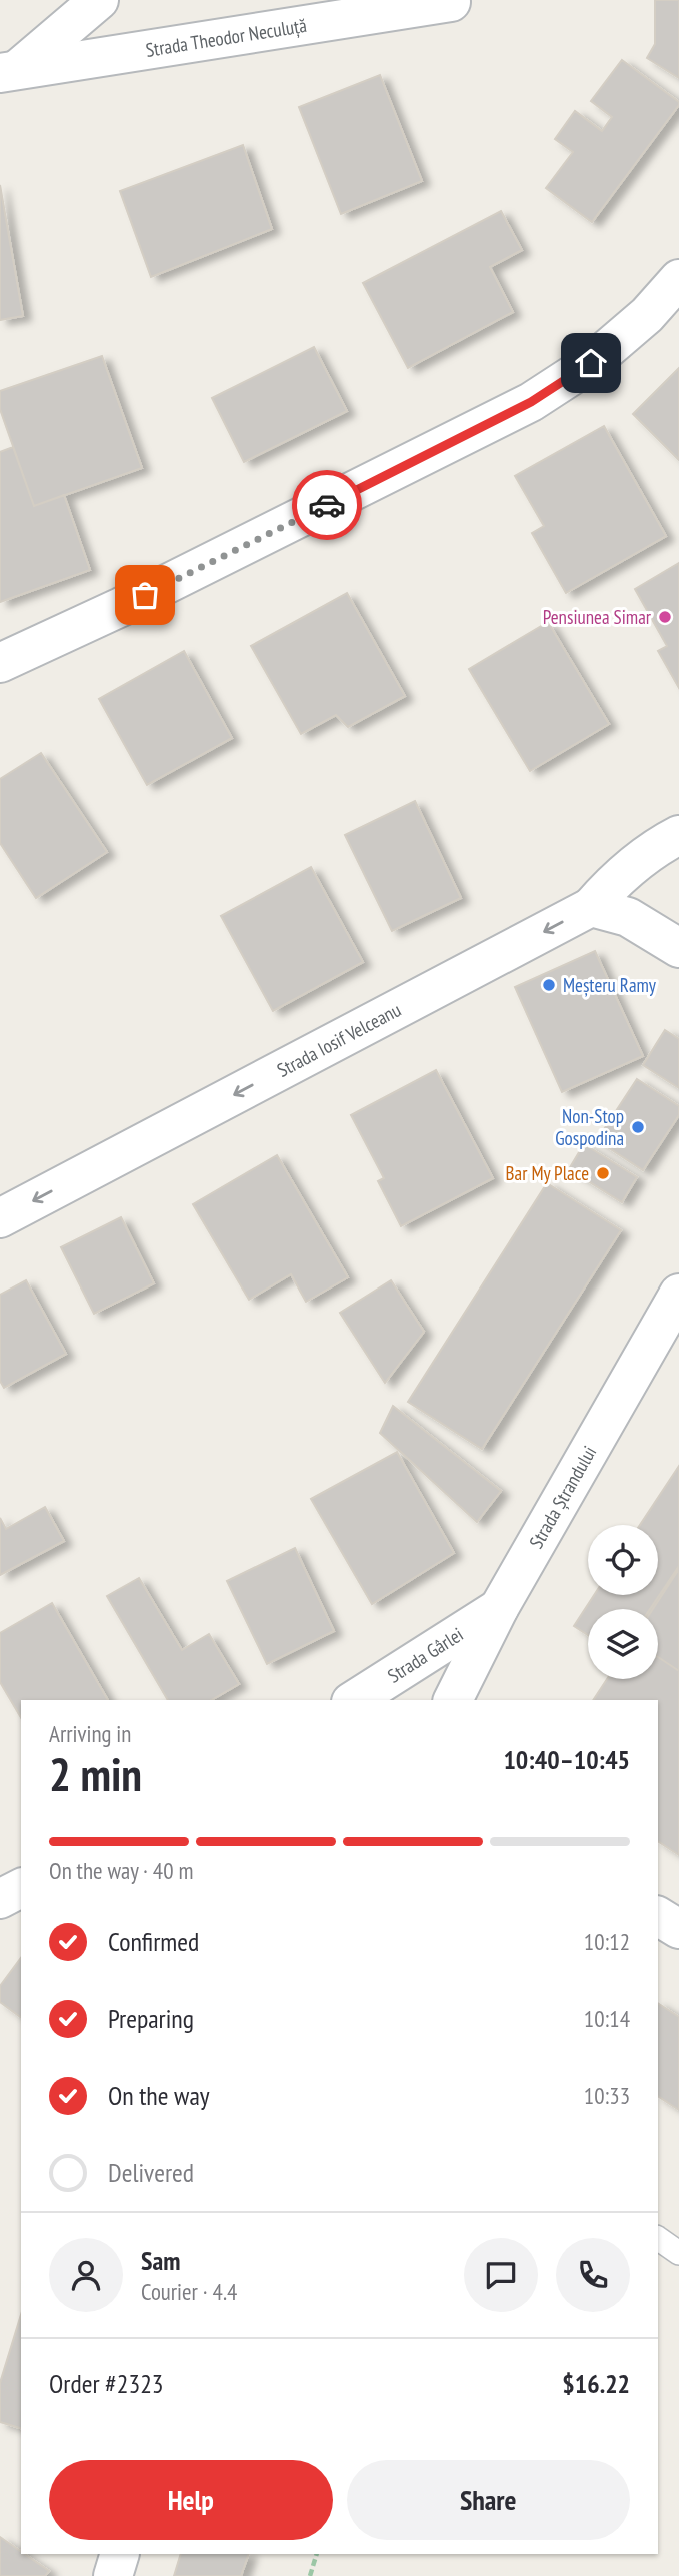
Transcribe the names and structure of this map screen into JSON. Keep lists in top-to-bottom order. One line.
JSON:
{"streets":{"street":["Strada Theodor Neculuță","Strada Iosif Velceanu","Strada Ștrandului","Strada Gârlei"]},"crossings":[["Strada Ștrandului","Strada Gârlei"]],"one_way":["Strada Iosif Velceanu"],"places":["Pensiunea Simar","Meșteru Ramy","Non-Stop Gospodina","Bar My Place"],"page":{"heading":["2 min","Arriving in","10:40–10:45"],"panel":["Sam","Courier · 4.4","Order #2323","$16.22"],"bar":"On the way · 40 m","list":[["Confirmed","10:12"],["Preparing","10:14"],["On the way","10:33"],"Delivered"],"buttons":["Help","Share"]}}
